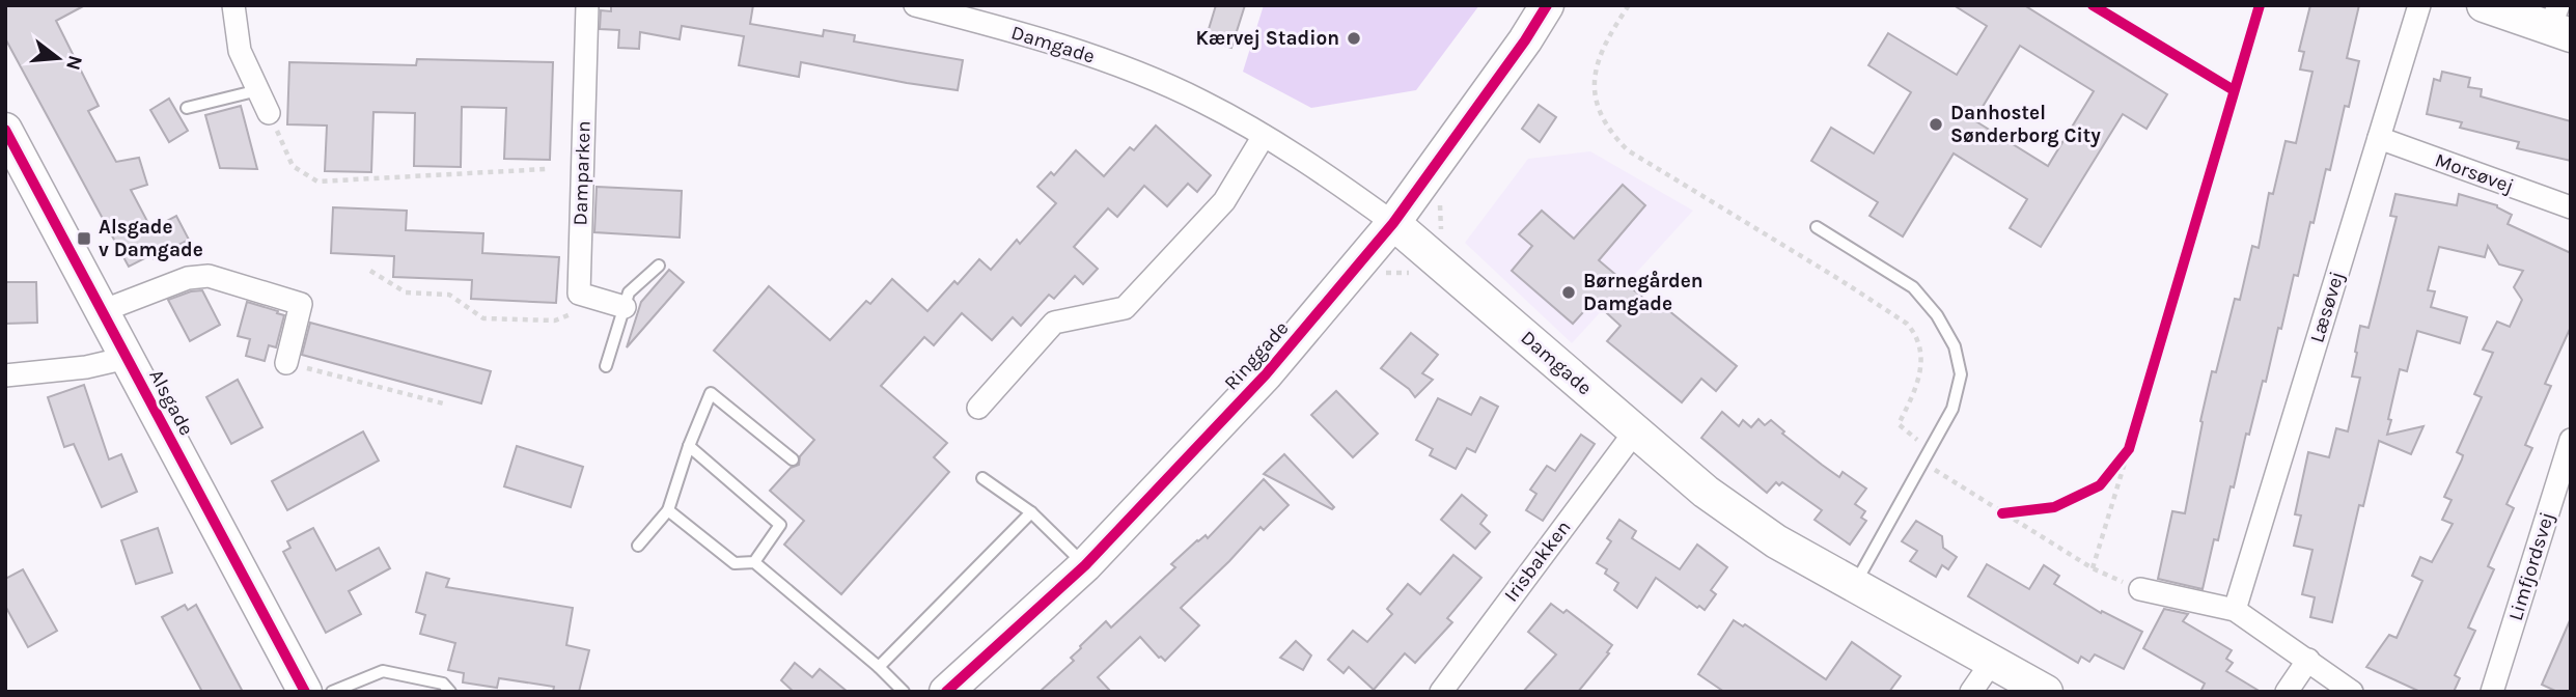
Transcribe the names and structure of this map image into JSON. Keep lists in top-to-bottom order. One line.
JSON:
{"streets":{"street":["Damgade","Damparken","Morsøvej","Læsøvej","Ringgade","Alsgade","Irisbakken","Limfjordsvej"]},"crossings":[["Damgade","Ringgade"],["Damgade","Irisbakken"],["Morsøvej","Læsøvej"]],"places":{"other":["Kærvej Stadion","Danhostel Sønderborg City","Børnegården Damgade"],"transit":["Alsgade v Damgade"]},"north":"right"}
